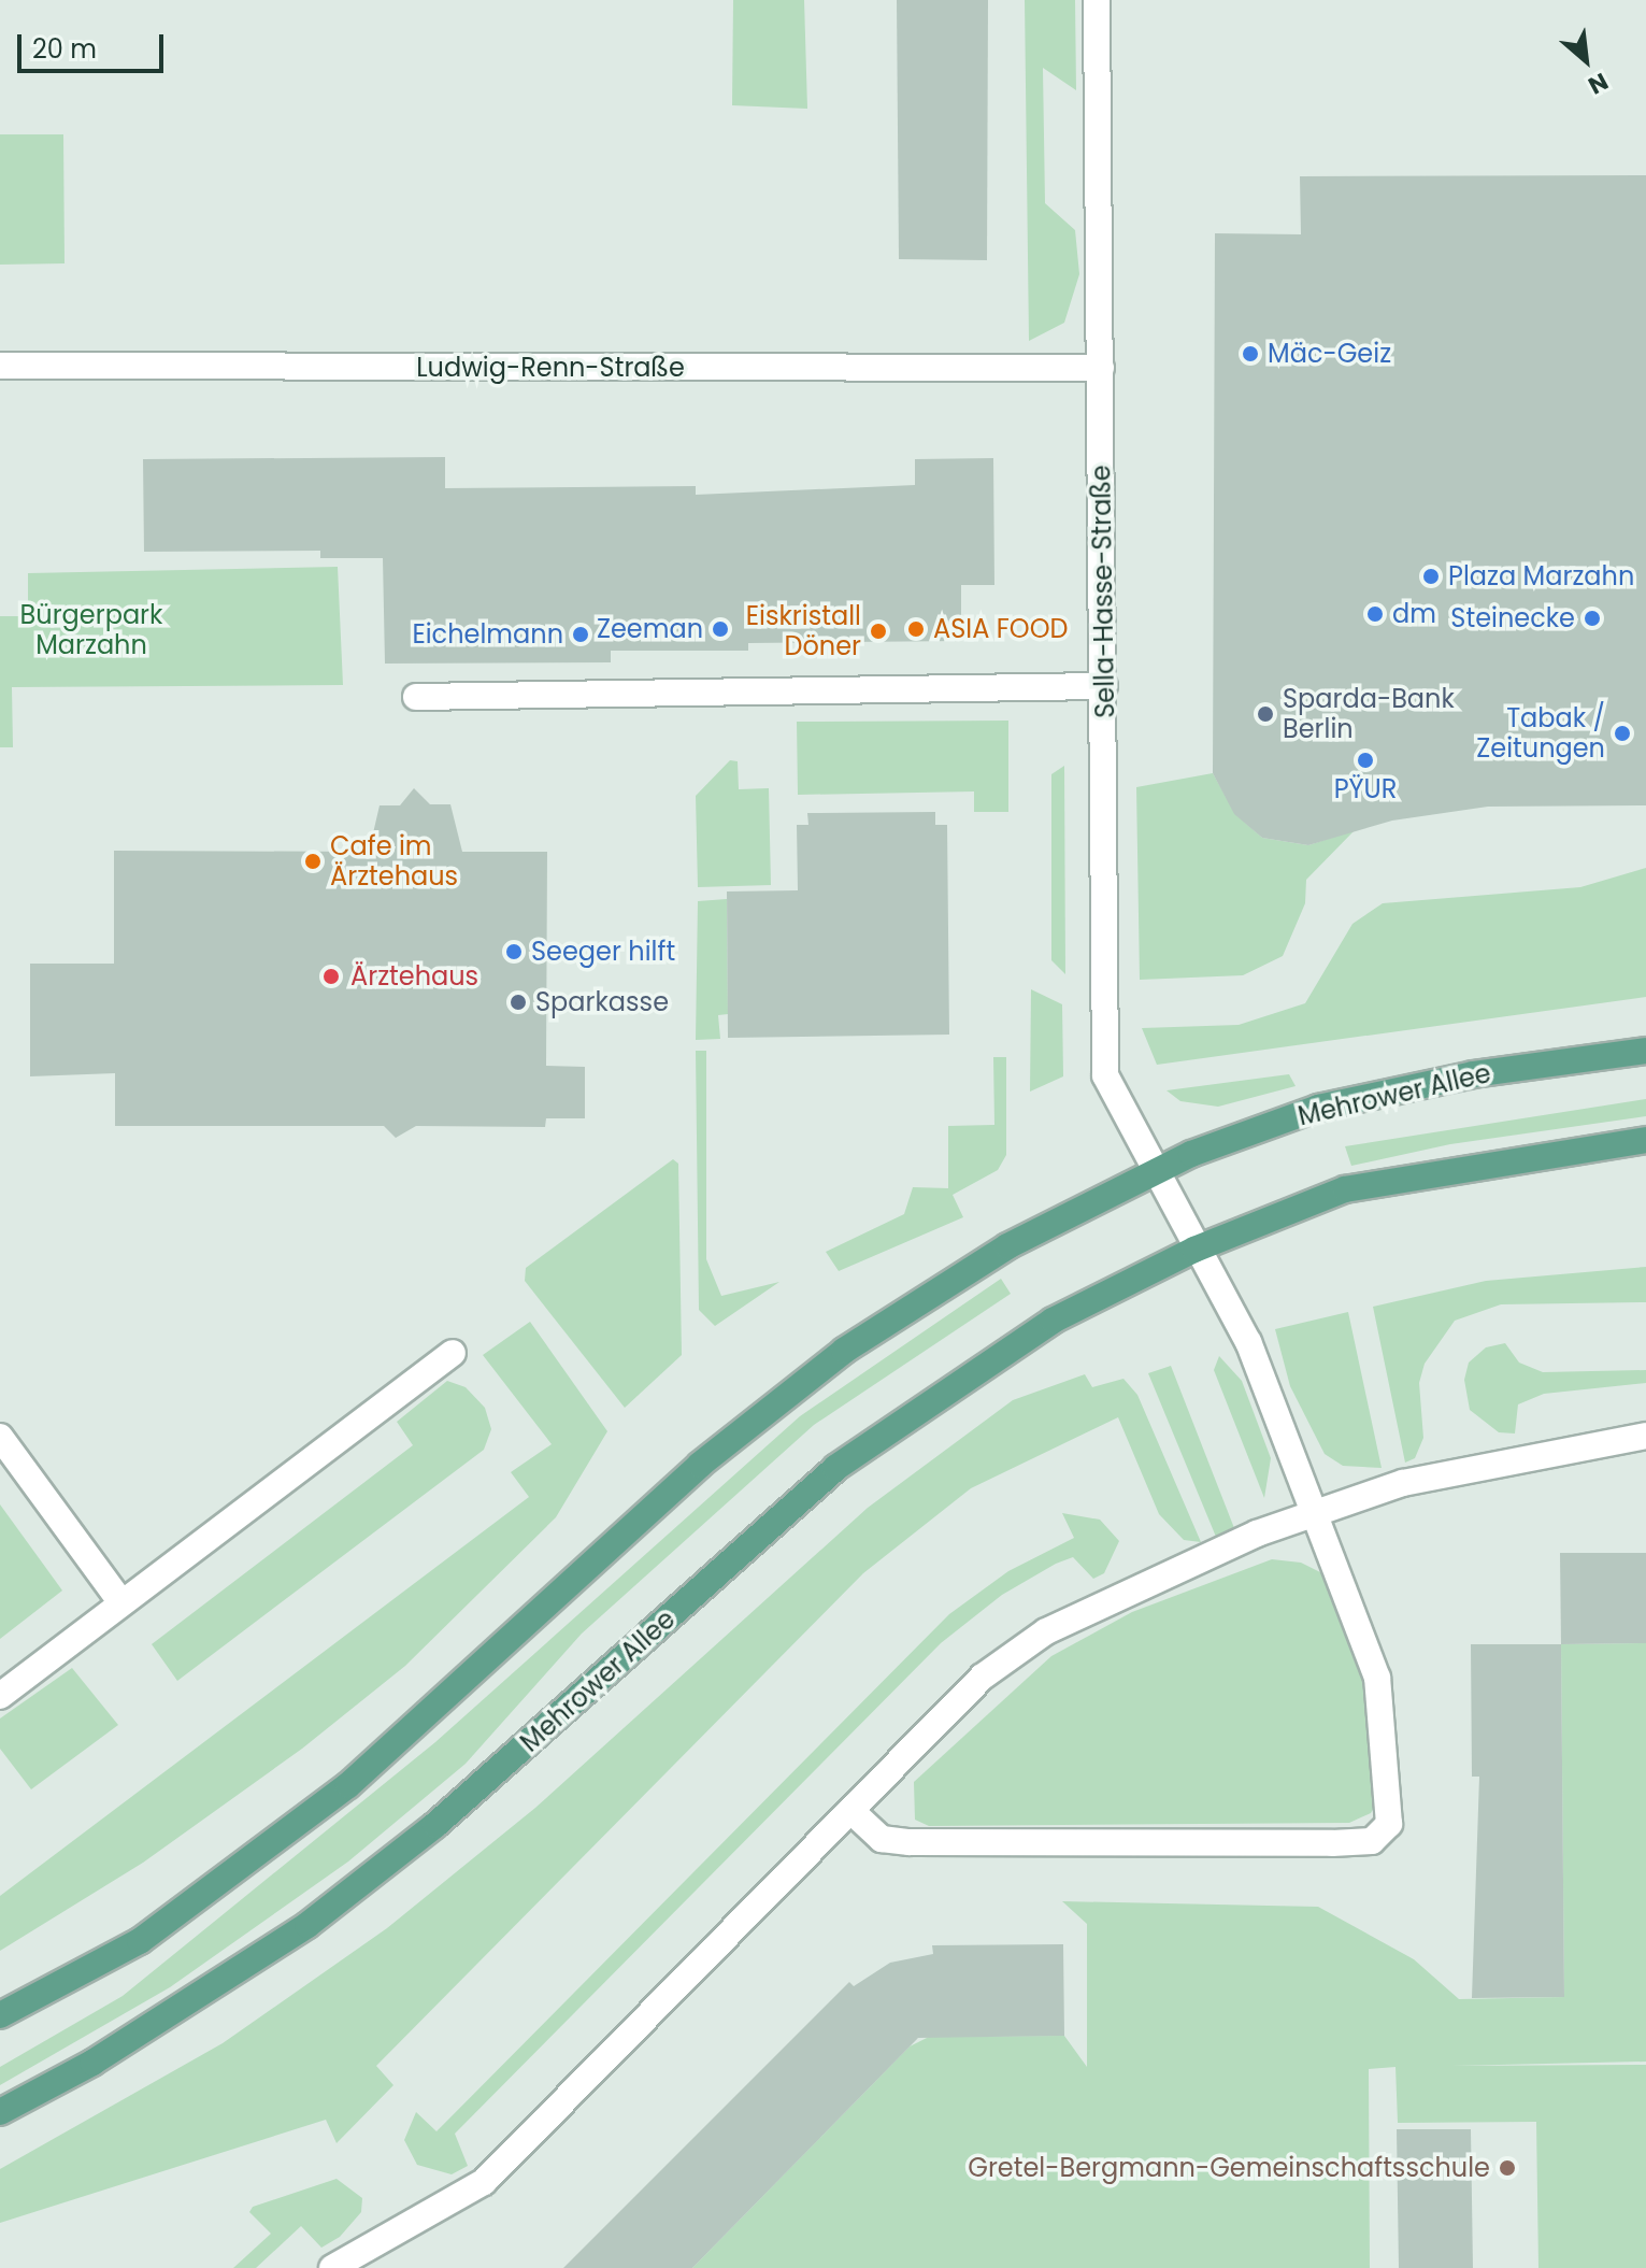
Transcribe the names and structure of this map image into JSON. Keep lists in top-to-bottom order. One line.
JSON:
{"streets":{"main road":["Mehrower Allee"],"street":["Ludwig-Renn-Straße","Sella-Hasse-Straße"]},"crossings":[["Ludwig-Renn-Straße","Sella-Hasse-Straße"],["Sella-Hasse-Straße","Mehrower Allee"]],"parks":["Bürgerpark Marzahn"],"places":["Mäc-Geiz","Plaza Marzahn","dm","Steinecke","Zeeman","ASIA FOOD","Eiskristall Döner","Eichelmann","Sparda-Bank Berlin","Tabak / Zeitungen","PŸUR","Cafe im Ärztehaus","Seeger hilft","Ärztehaus","Sparkasse","Gretel-Bergmann-Gemeinschaftsschule"],"scale_bar":"20 m","north":"bottom right"}
